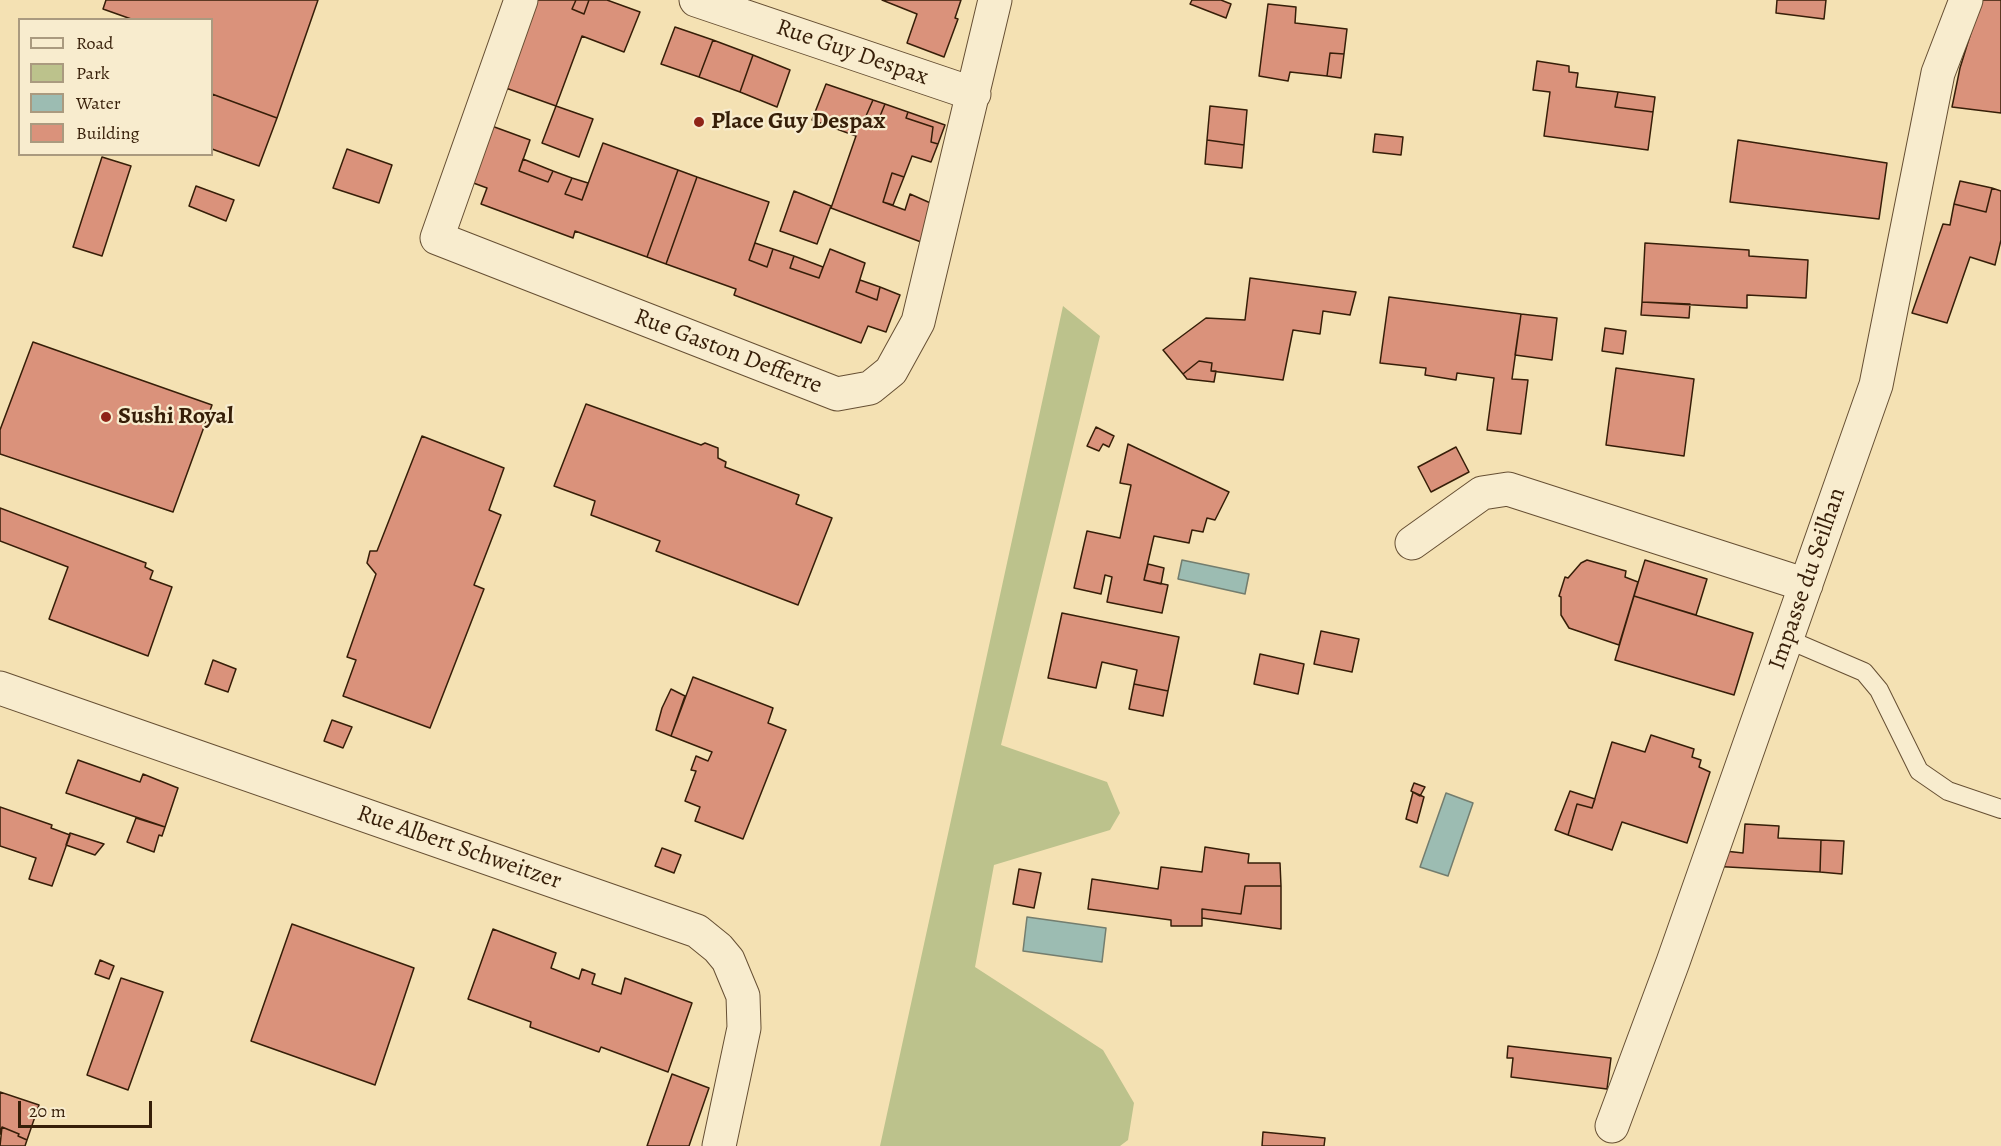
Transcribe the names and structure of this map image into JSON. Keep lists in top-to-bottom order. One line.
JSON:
{"streets":{"street":["Rue Guy Despax","Rue Gaston Defferre","Impasse du Seilhan","Rue Albert Schweitzer"]},"crossings":[["Rue Guy Despax","Rue Gaston Defferre"]],"places":["Place Guy Despax","Sushi Royal"],"legend":["Road","Park","Water","Building"],"scale_bar":"20 m"}
